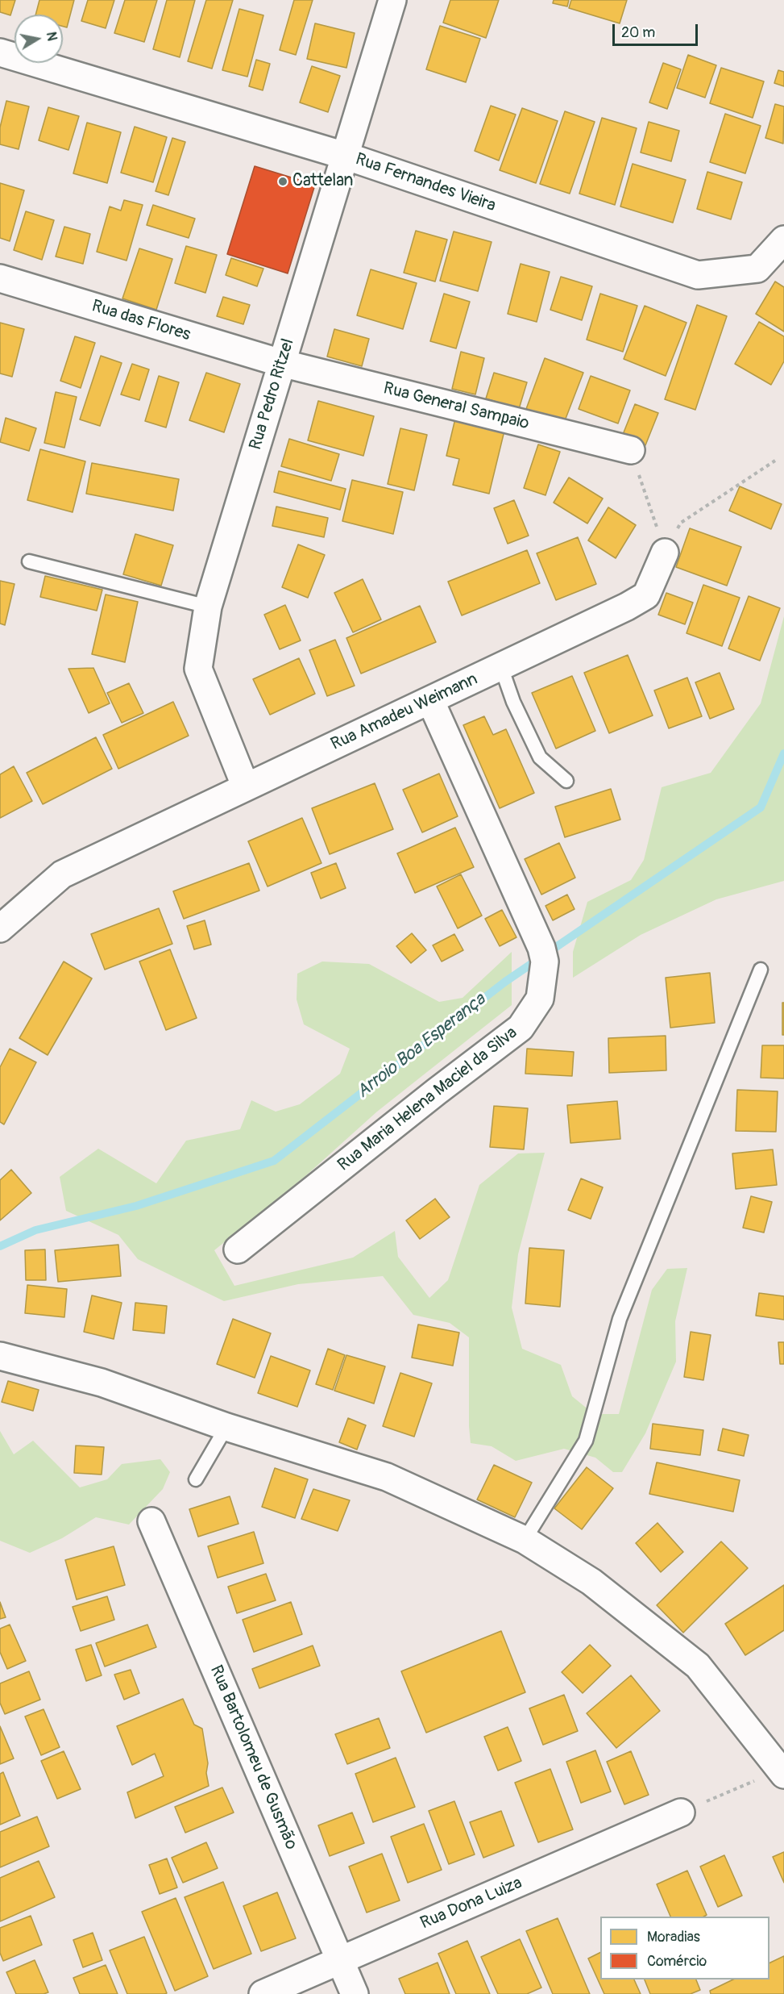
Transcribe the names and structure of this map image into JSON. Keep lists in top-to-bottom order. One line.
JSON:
{"streets":{"street":["Rua Fernandes Vieira","Rua das Flores","Rua Pedro Ritzel","Rua General Sampaio","Rua Amadeu Weimann","Rua Maria Helena Maciel da Silva","Rua Bartolomeu de Gusmão","Rua Dona Luiza"]},"crossings":[["Rua Fernandes Vieira","Rua Pedro Ritzel"],["Rua das Flores","Rua Pedro Ritzel"],["Rua das Flores","Rua General Sampaio"],["Rua Pedro Ritzel","Rua General Sampaio"],["Rua Pedro Ritzel","Rua Amadeu Weimann"],["Rua Amadeu Weimann","Rua Maria Helena Maciel da Silva"],["Rua Bartolomeu de Gusmão","Rua Dona Luiza"]],"water":["Arroio Boa Esperança"],"places":["Cattelan"],"legend":["Moradias","Comércio"],"scale_bar":"20 m","north":"right"}
